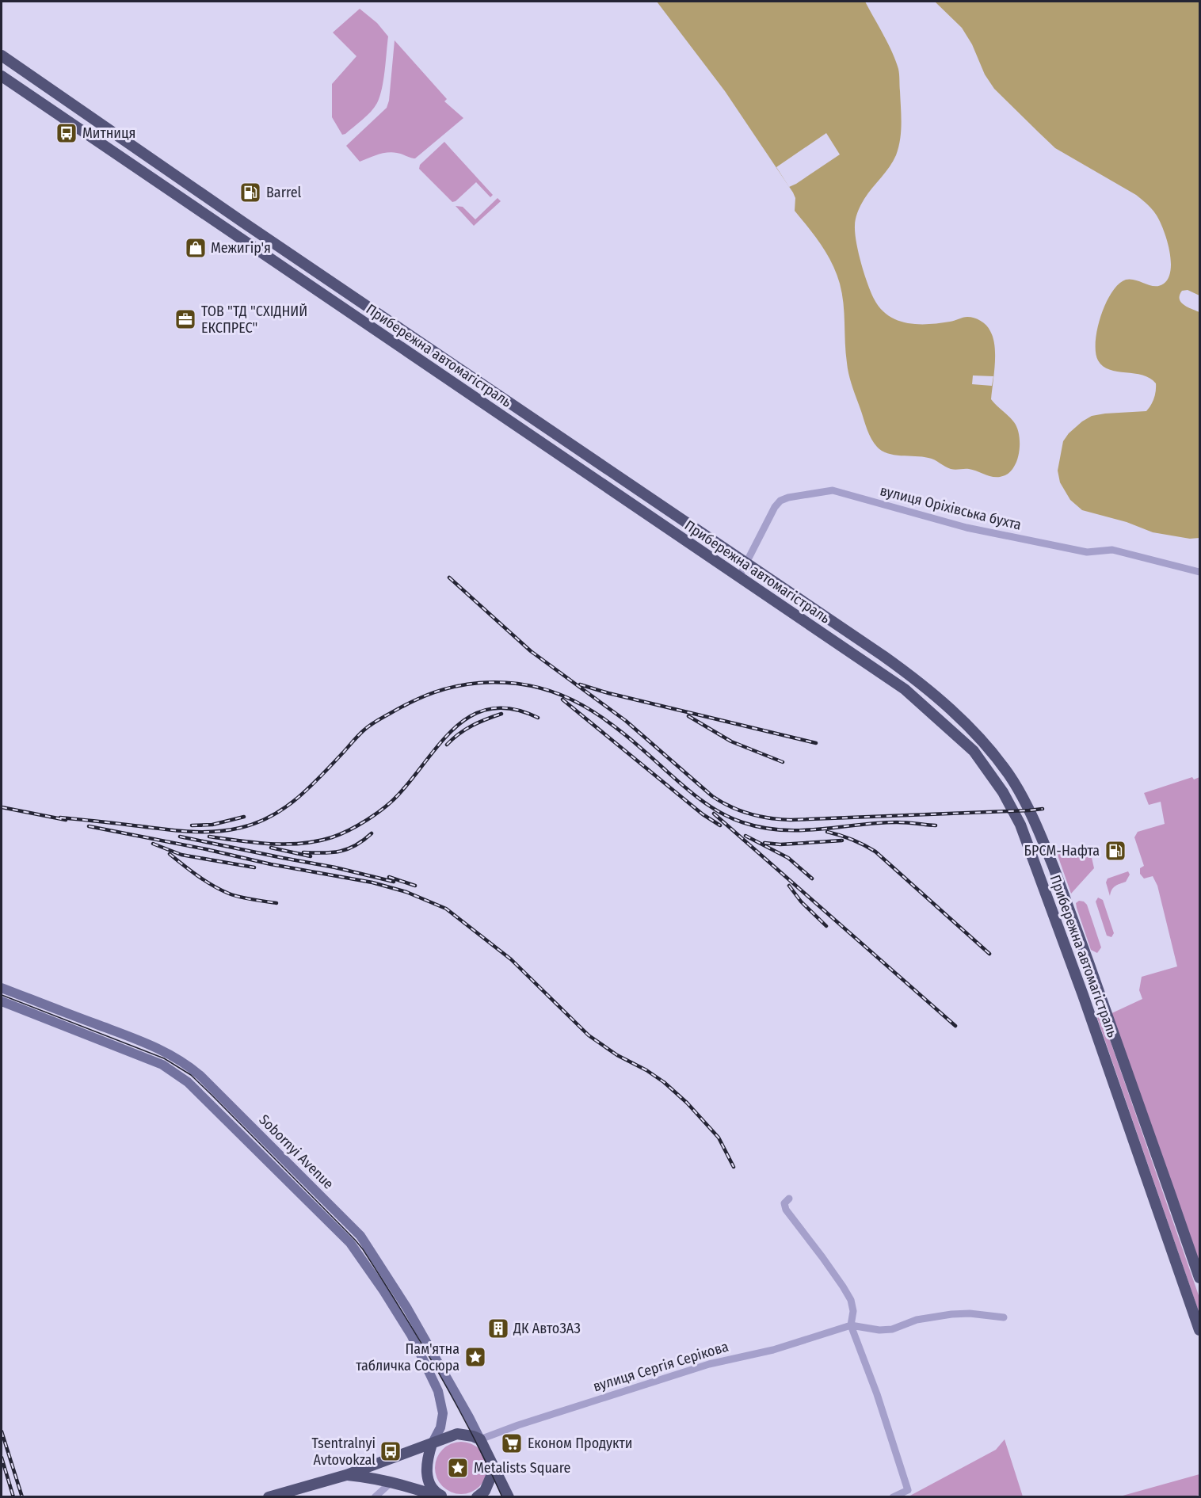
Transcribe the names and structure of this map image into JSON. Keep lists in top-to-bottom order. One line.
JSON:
{"streets":{"main road":["Прибережна автомагістраль","Sobornyi Avenue"],"street":["вулиця Оріхівська бухта","вулиця Сергія Серікова"]},"crossings":[["Прибережна автомагістраль","вулиця Оріхівська бухта"],["Sobornyi Avenue","вулиця Сергія Серікова"]],"places":{"bus stop":["Митниця","Tsentralnyi Avtovokzal"],"fuel station":["Barrel","БРСМ-Нафта"],"shop":["Межигір'я"],"office":["ТОВ \"ТД \"СХІДНИЙ ЕКСПРЕС\""],"building":["ДК АвтоЗАЗ"],"place":["Пам'ятна табличка Сосюра","Metalists Square"],"supermarket":["Економ Продукти"]}}
